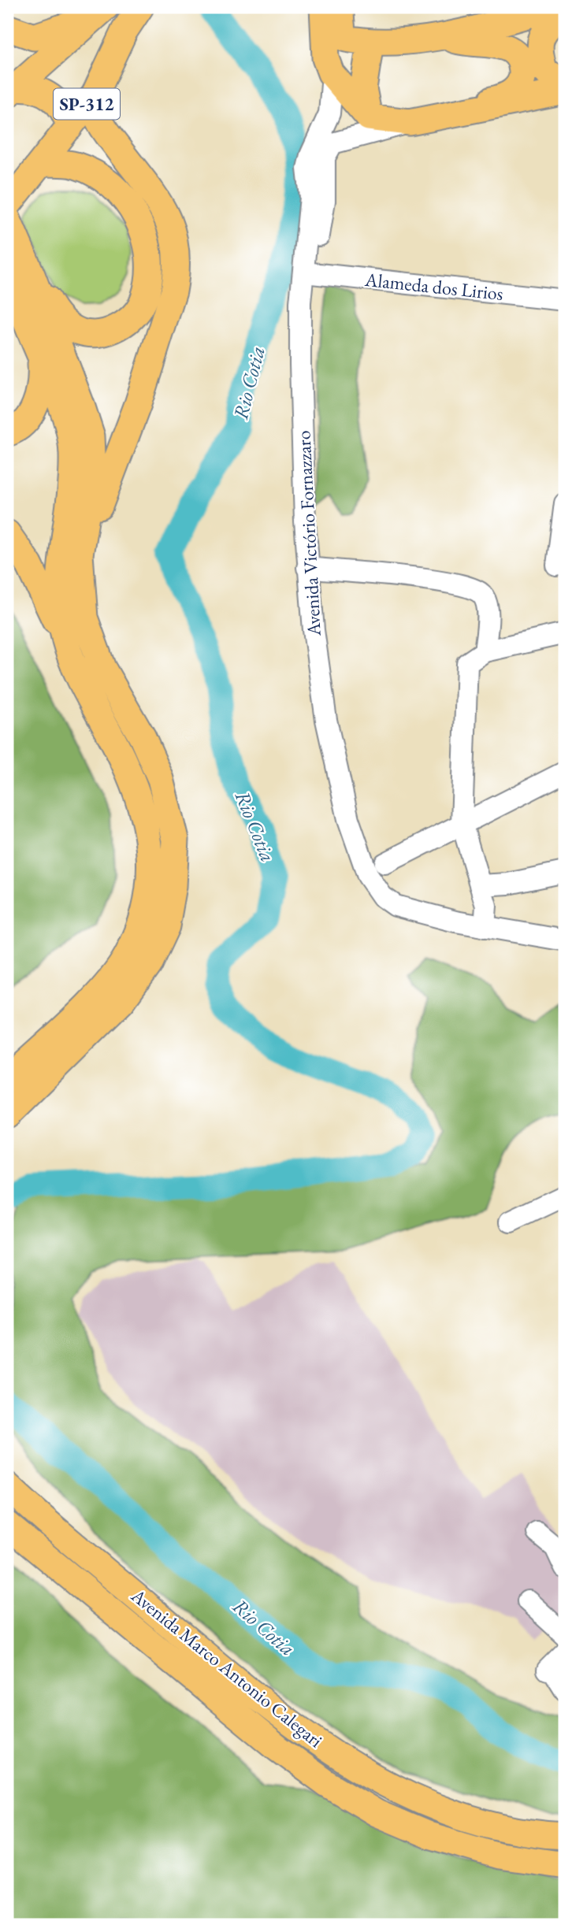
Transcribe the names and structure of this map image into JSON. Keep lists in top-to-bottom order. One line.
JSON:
{"streets":{"main road":["SP-312","Avenida Victório Fornazzaro","Avenida Marco Antonio Calegari"],"street":["Alameda dos Lirios"]},"crossings":[["Alameda dos Lirios","Avenida Victório Fornazzaro"]],"water":["Rio Cotia"]}
